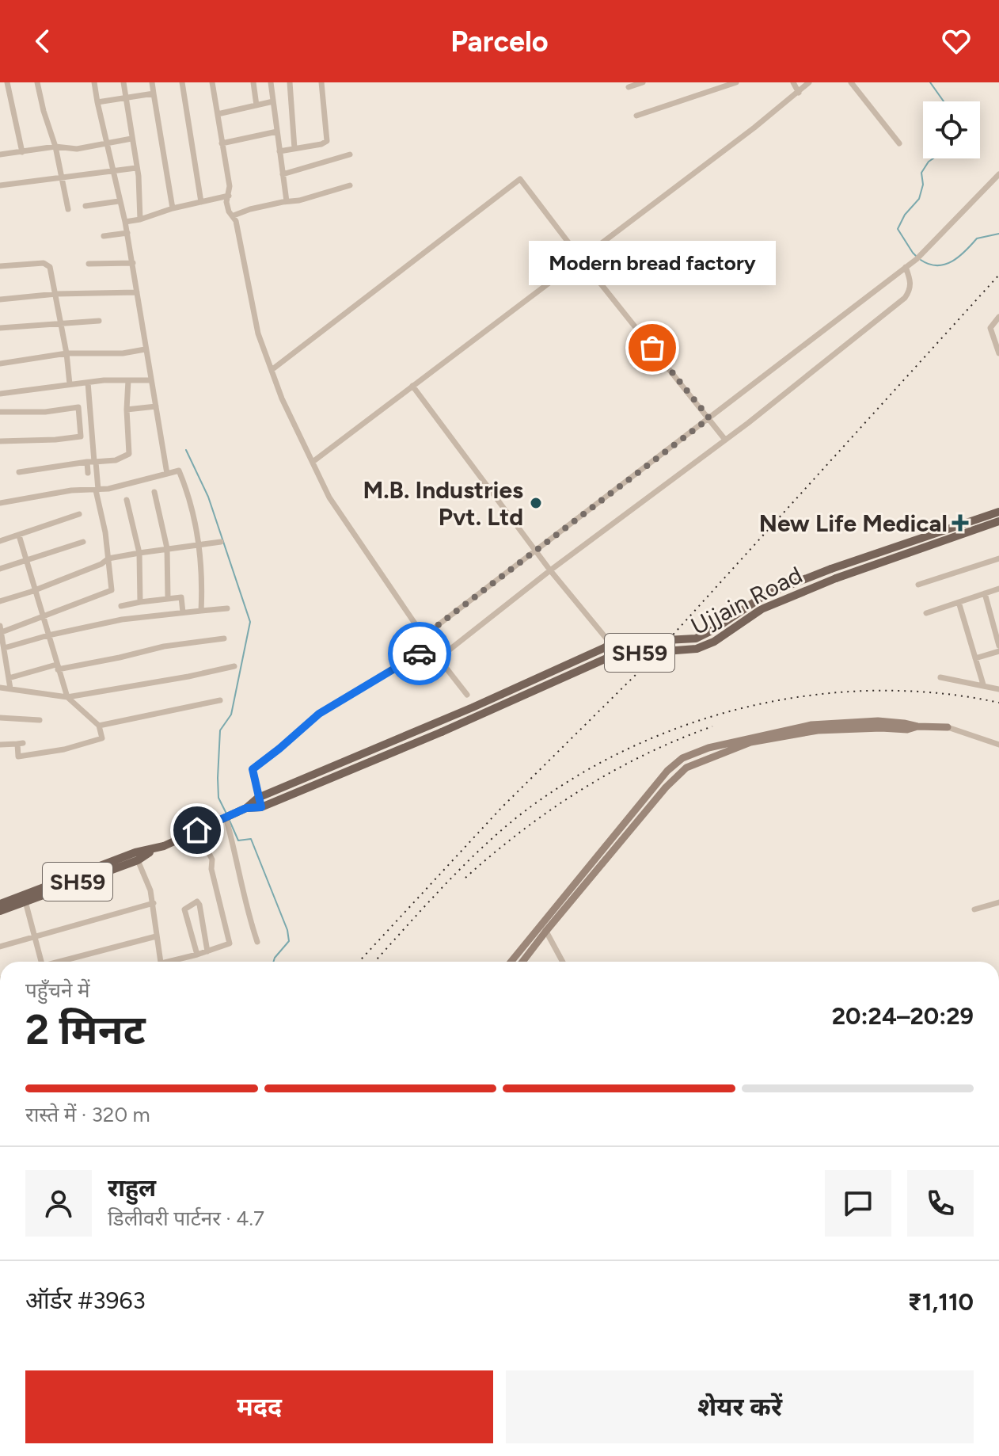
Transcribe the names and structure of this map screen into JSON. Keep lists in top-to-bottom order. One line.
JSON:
{"streets":{"main road":["Ujjain Road","SH59"]},"crossings":[["Ujjain Road","SH59"]],"places":{"other":["Modern bread factory","M.B. Industries Pvt. Ltd"],"health":["New Life Medical"]},"page":{"header":"Parcelo","bubble":"Modern bread factory","heading":["2 मिनट","पहुँचने में","20:24–20:29"],"panel":["राहुल","डिलीवरी पार्टनर · 4.7","ऑर्डर #3963","₹1,110"],"bar":"रास्ते में · 320 m","buttons":["मदद","शेयर करें"]}}
